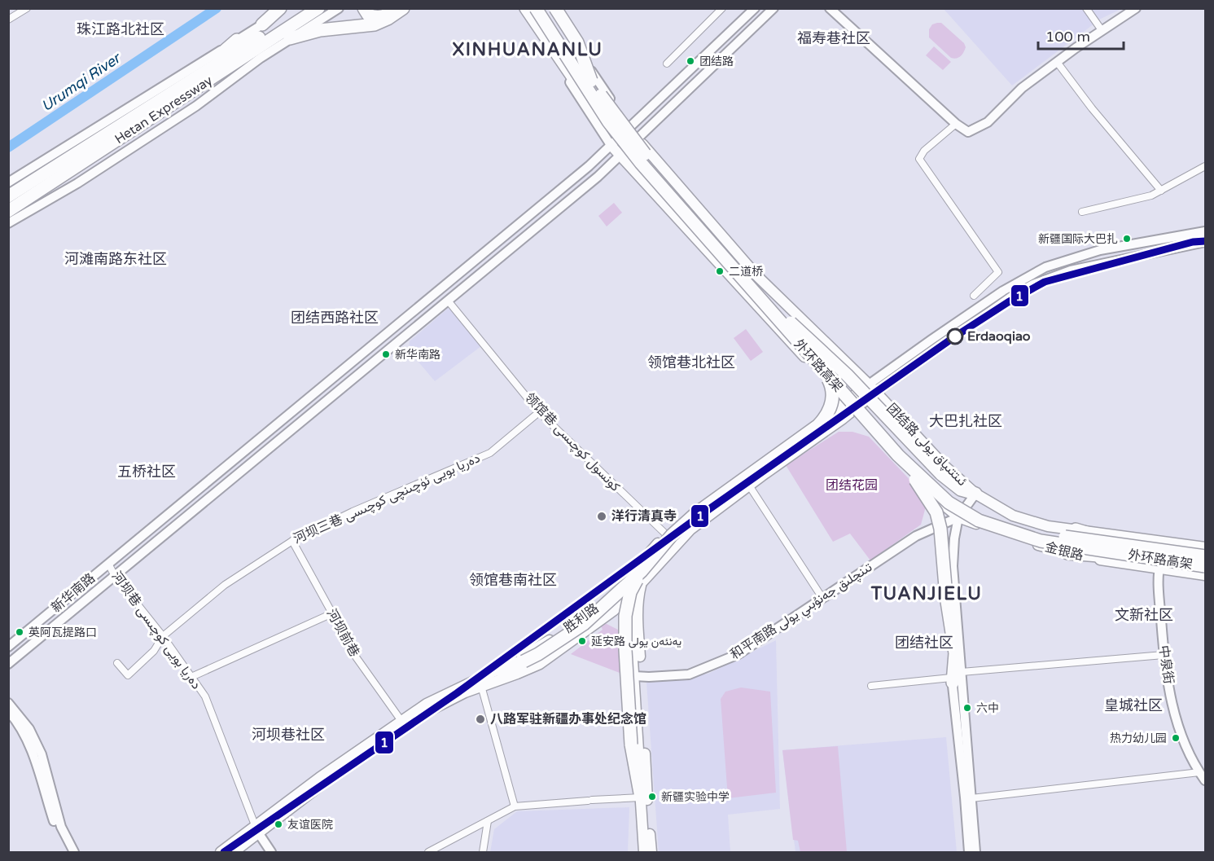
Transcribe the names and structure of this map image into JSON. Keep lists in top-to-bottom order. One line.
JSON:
{"streets":{"highway":["Hetan Expressway","外环路高架"],"main road":["团结路 ئىتتىپاق يولى","金银路","新华南路","和平南路 تىنچلىق جەنۇبىي يولى","胜利路","中泉街"],"street":["领馆巷 كونسول كوچىسى","河坝三巷 دەريا بويى ئۈچىنچى كوچىسى","河坝巷 دەريا بويى كوچىسى","河坝前巷"]},"crossings":[["领馆巷 كونسول كوچىسى","河坝三巷 دەريا بويى ئۈچىنچى كوچىسى"],["领馆巷 كونسول كوچىسى","新华南路"],["领馆巷 كونسول كوچىسى","胜利路"],["团结路 ئىتتىپاق يولى","金银路"],["团结路 ئىتتىپاق يولى","新华南路"],["团结路 ئىتتىپاق يولى","和平南路 تىنچلىق جەنۇبىي يولى"],["团结路 ئىتتىپاق يولى","胜利路"],["河坝三巷 دەريا بويى ئۈچىنچى كوچىسى","河坝巷 دەريا بويى كوچىسى"],["河坝三巷 دەريا بويى ئۈچىنچى كوچىسى","河坝前巷"],["金银路","和平南路 تىنچلىق جەنۇبىي يولى"],["金银路","中泉街"],["新华南路","河坝巷 دەريا بويى كوچىسى"],["胜利路","河坝巷 دەريا بويى كوچىسى"],["胜利路","河坝前巷"]],"districts":["珠江路北社区","福寿巷社区","XINHUANANLU","河滩南路东社区","团结西路社区","领馆巷北社区","大巴扎社区","五桥社区","领馆巷南社区","TUANJIELU","文新社区","团结社区","皇城社区","河坝巷社区"],"water":["Urumqi River"],"parks":["团结花园"],"places":["团结路","新疆国际大巴扎","二道桥","Erdaoqiao","新华南路","洋行清真寺","英阿瓦提路口","延安路 يەنئەن يولى","六中","八路军驻新疆办事处纪念馆","热力幼儿园","新疆实验中学","友谊医院"],"lines":["transit line 1"],"scale_bar":"100 m"}
